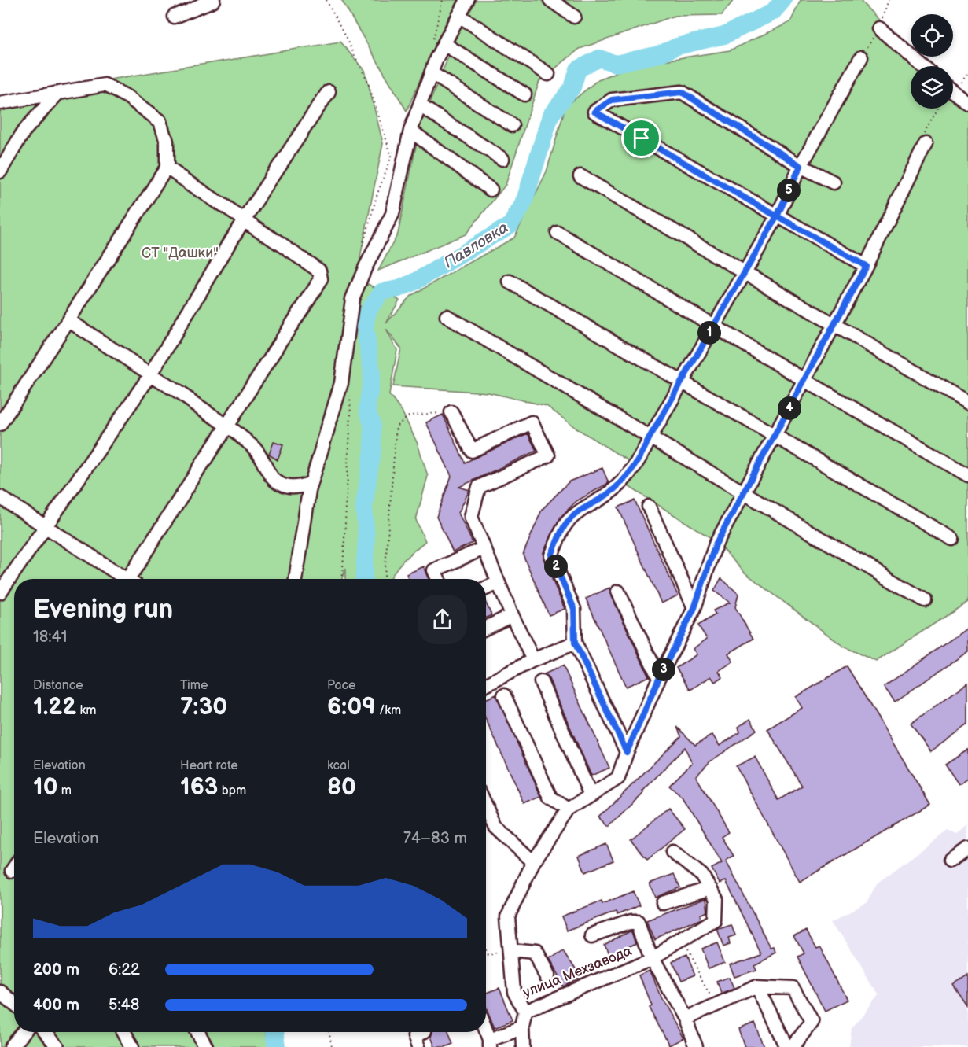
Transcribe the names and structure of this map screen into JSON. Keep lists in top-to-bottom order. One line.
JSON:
{"streets":{"street":["улица Мехзавода"]},"water":["Павловка"],"parks":["СТ \"Дашки\""],"page":{"pins":["5","1","4","2","3"],"heading":["Evening run","18:41"],"stats":[["Distance","1.22 km"],["Time","7:30"],["Pace","6:09 /km"],["Elevation","10 m"],["Heart rate","163 bpm"],["kcal","80"]],"chart":["Elevation","74–83 m"],"list":[{"name":"200 m","note":"6:22"},{"name":"400 m","note":"5:48"}]}}
